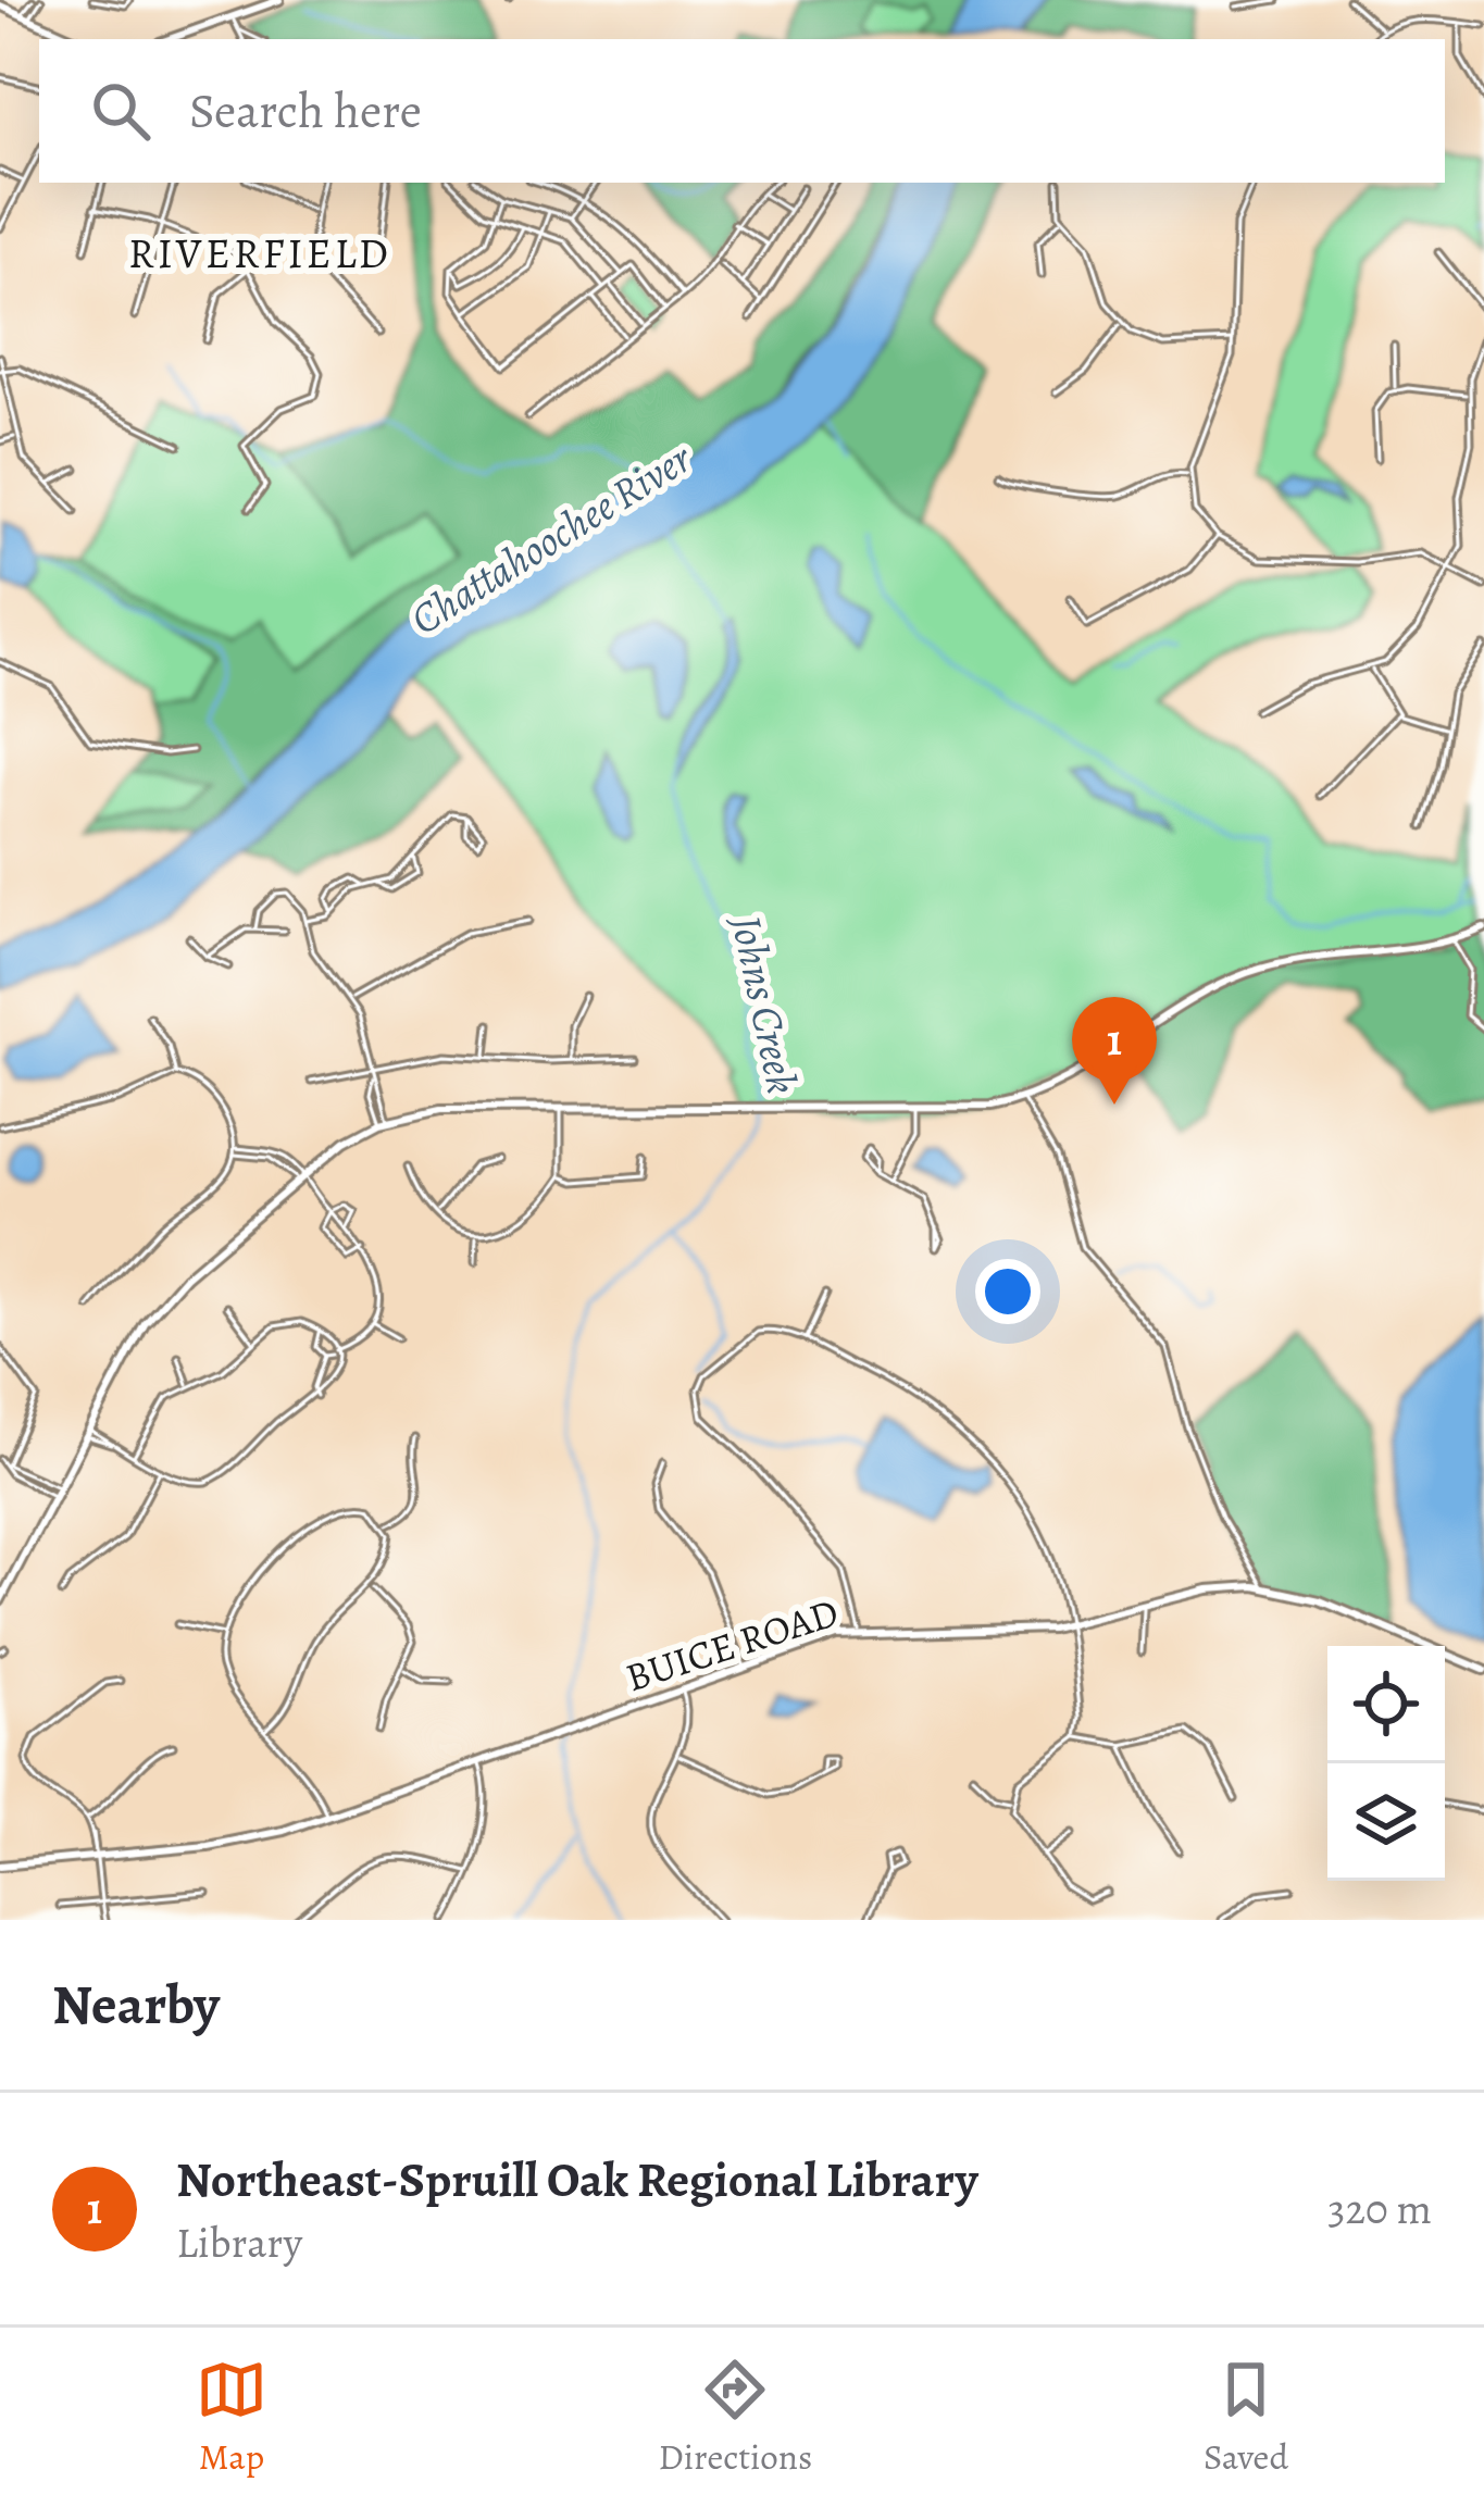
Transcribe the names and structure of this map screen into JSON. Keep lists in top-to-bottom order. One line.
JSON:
{"streets":{"street":["BUICE ROAD"]},"districts":["RIVERFIELD"],"water":["Chattahoochee River","Johns Creek"],"page":{"search":"Search here","pins":"1","heading":"Nearby","list":[{"mark":"1","name":"Northeast-Spruill Oak Regional Library","note":"Library","value":"320 m"}],"nav":["Map","Directions","Saved"]}}
